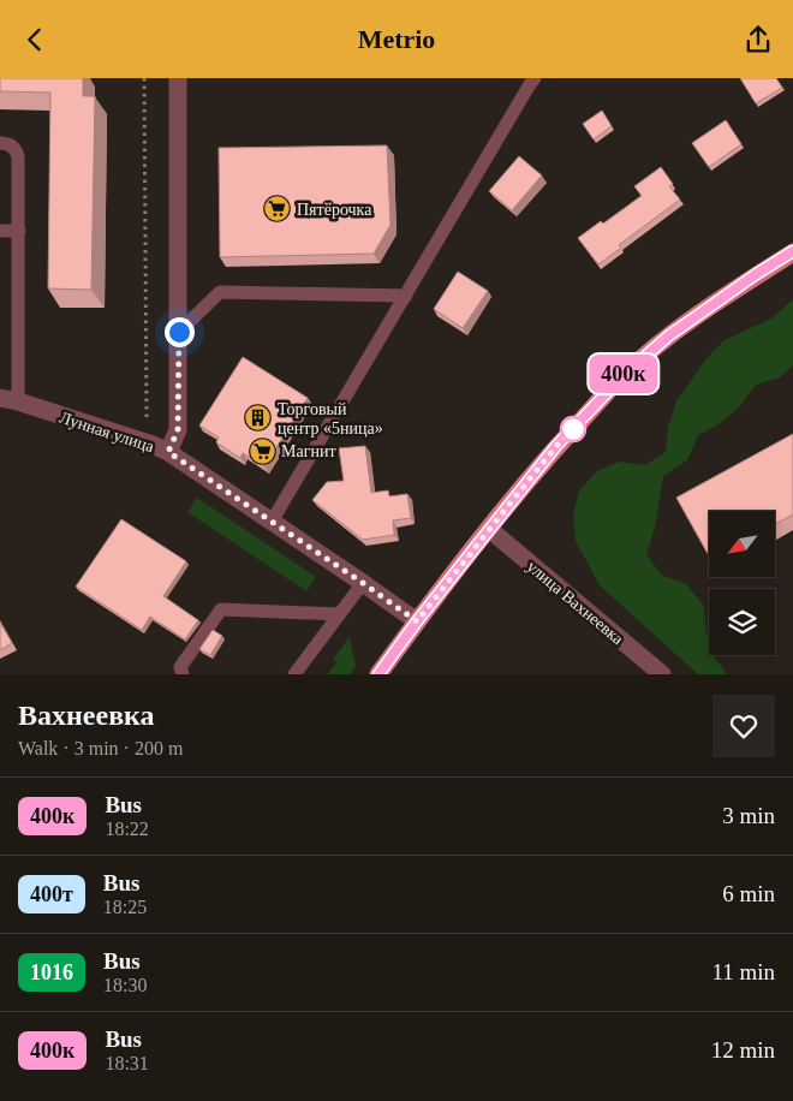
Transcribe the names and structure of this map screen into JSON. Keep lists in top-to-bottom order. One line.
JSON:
{"streets":{"street":["Лунная улица","улица Вахнеевка"]},"places":{"supermarket":["Пятёрочка","Магнит"],"building":["Торговый центр «5ница»"]},"lines":["bus line 400к"],"north":"bottom left","page":{"header":"Metrio","on_map":"400к","heading":["Вахнеевка","Walk · 3 min · 200 m"],"list":[{"mark":"400к","name":"Bus","note":"18:22","value":"3 min"},{"mark":"400т","name":"Bus","note":"18:25","value":"6 min"},{"mark":"1016","name":"Bus","note":"18:30","value":"11 min"},{"mark":"400к","name":"Bus","note":"18:31","value":"12 min"}]}}
